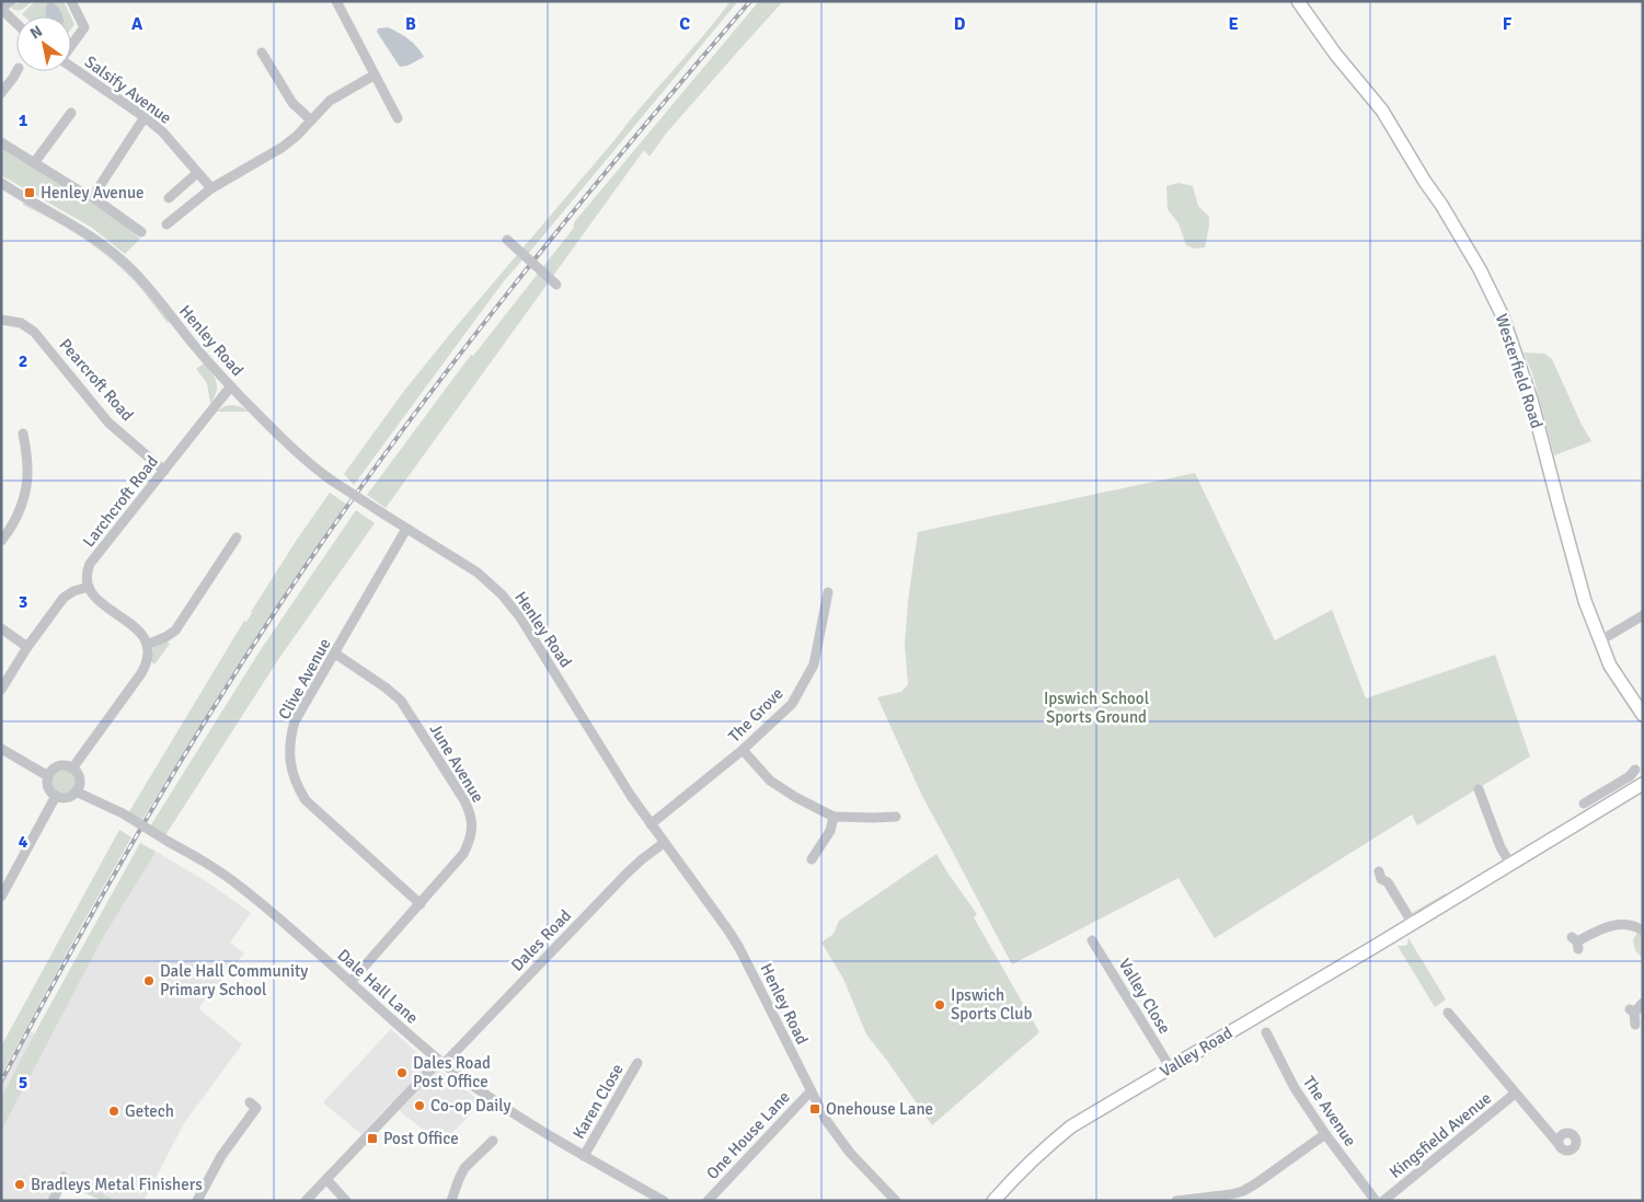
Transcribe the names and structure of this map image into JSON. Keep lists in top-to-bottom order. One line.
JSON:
{"streets":{"main road":["Westerfield Road","Valley Road"],"street":["Salsify Avenue","Henley Road","Pearcroft Road","Larchcroft Road","Clive Avenue","The Grove","June Avenue","Dales Road","Dale Hall Lane","Valley Close","Karen Close","The Avenue","One House Lane","Kingsfield Avenue"]},"crossings":[["Henley Road","Larchcroft Road"],["Henley Road","Clive Avenue"],["Henley Road","The Grove"],["Henley Road","Dales Road"],["Henley Road","One House Lane"],["Pearcroft Road","Larchcroft Road"],["Clive Avenue","June Avenue"],["June Avenue","Dale Hall Lane"],["Dales Road","Dale Hall Lane"],["Dale Hall Lane","Karen Close"],["Valley Close","Valley Road"]],"parks":["Ipswich School Sports Ground"],"places":{"transit":["Henley Avenue","Onehouse Lane","Post Office"],"other":["Dale Hall Community Primary School","Ipswich Sports Club","Dales Road Post Office","Co-op Daily","Getech","Bradleys Metal Finishers"]},"north":"top left","grid":{"columns":["A","B","C","D","E","F"],"rows":["1","2","3","4","5"]}}
